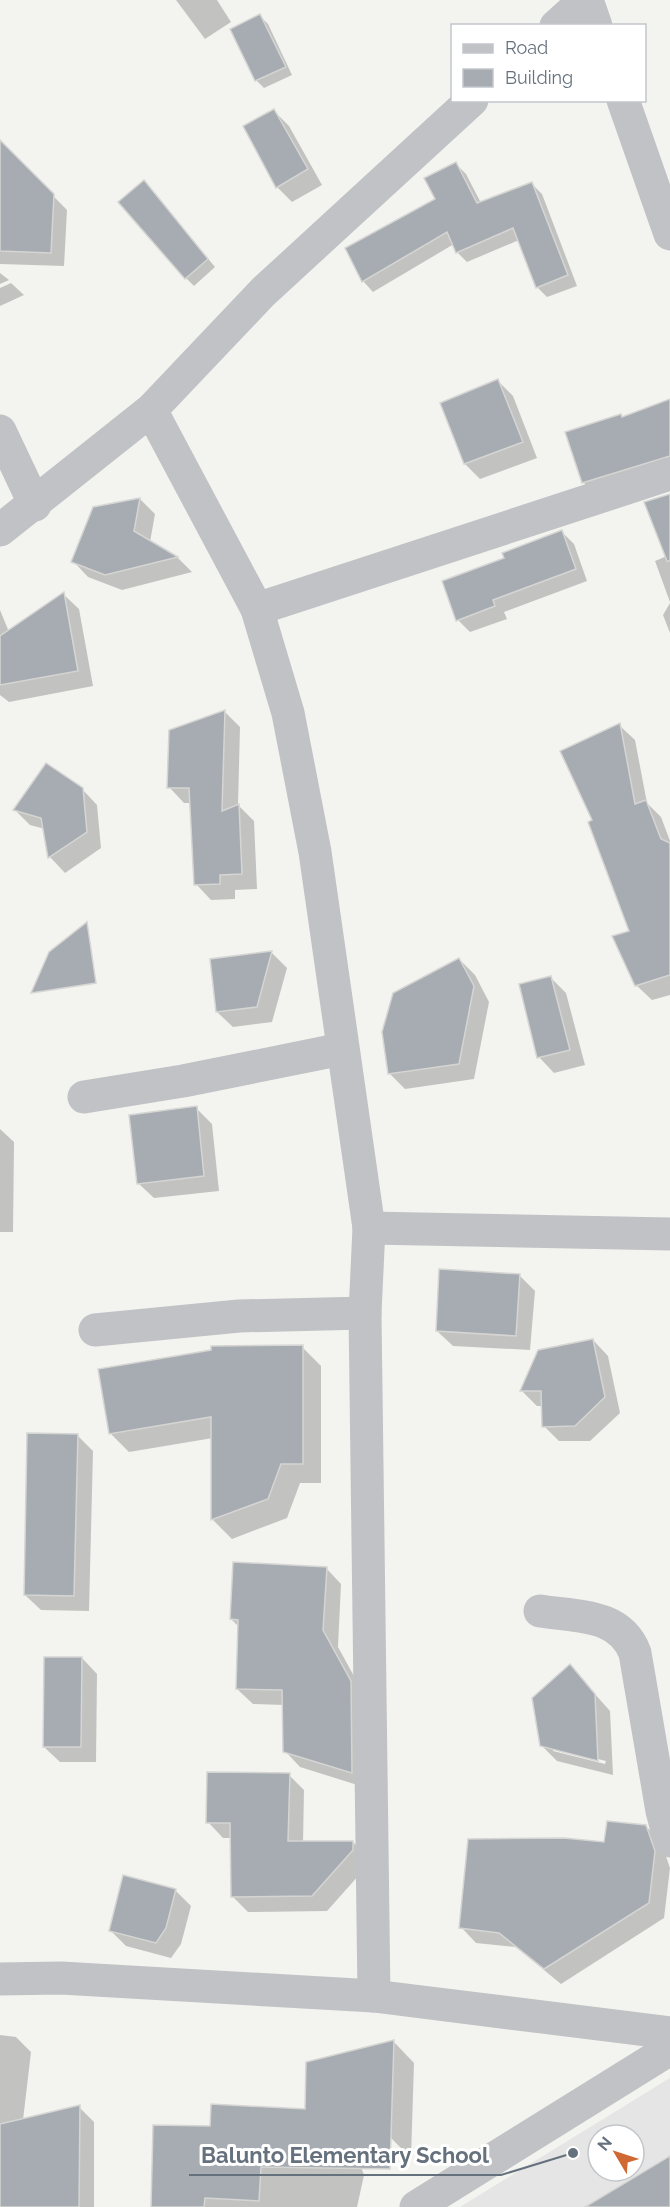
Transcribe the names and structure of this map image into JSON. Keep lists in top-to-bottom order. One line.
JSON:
{"places":["Balunto Elementary School"],"legend":["Road","Building"],"north":"top left"}
